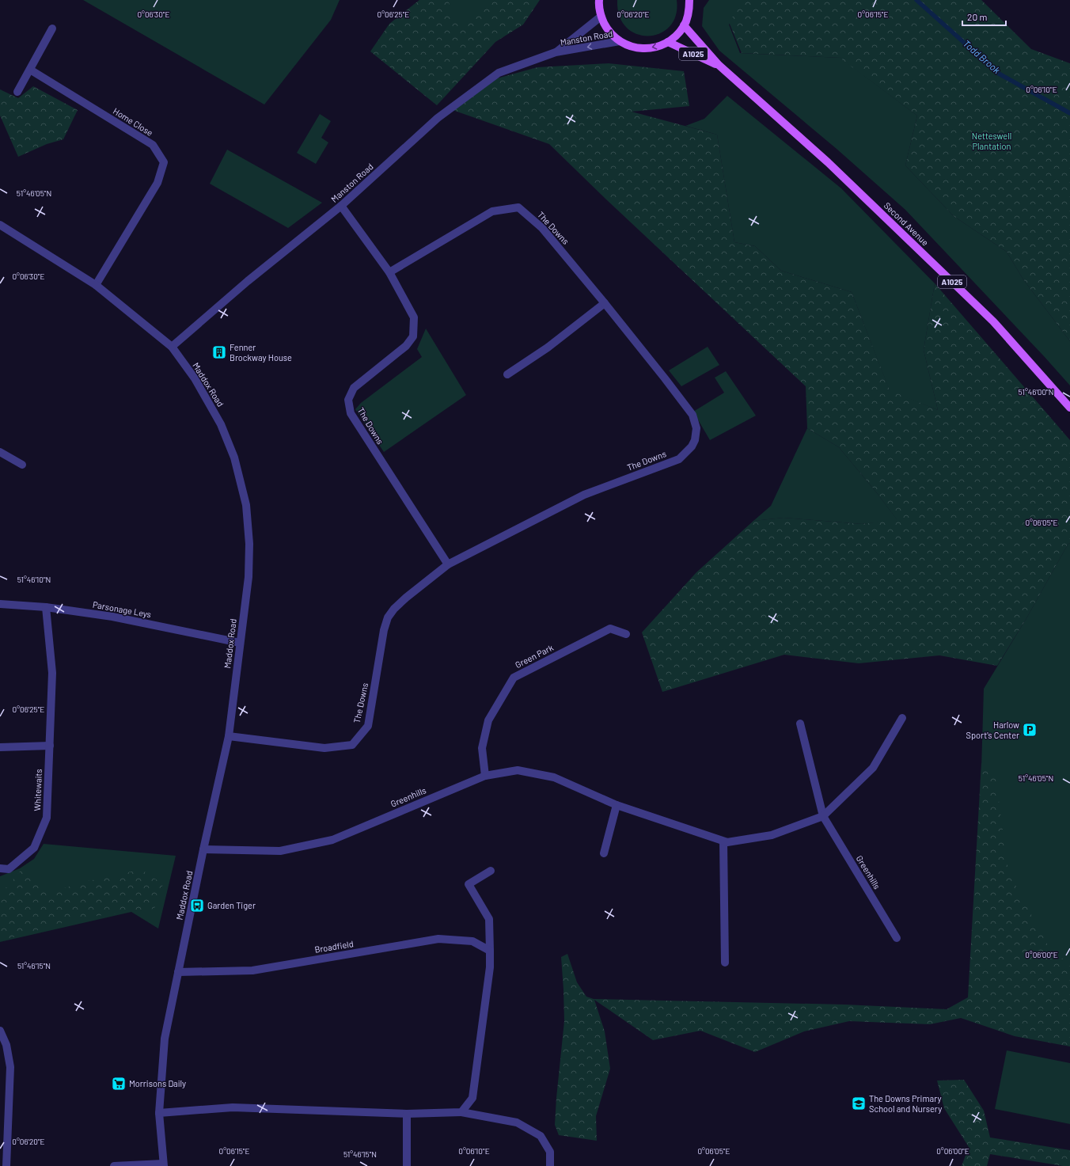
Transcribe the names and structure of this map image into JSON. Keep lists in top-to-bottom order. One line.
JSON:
{"streets":{"main road":["A1025","Second Avenue"],"street":["Manston Road","Home Close","The Downs","Maddox Road","Parsonage Leys","Green Park","Whitewaits","Greenhills","Broadfield"]},"crossings":[["Manston Road","The Downs"],["Manston Road","Maddox Road"],["Home Close","Maddox Road"],["The Downs","Maddox Road"],["Maddox Road","Parsonage Leys"],["Maddox Road","Greenhills"],["Maddox Road","Broadfield"],["Parsonage Leys","Whitewaits"],["Green Park","Greenhills"]],"water":["Todd Brook"],"parks":["Netteswell Plantation"],"places":{"building":["Fenner Brockway House"],"parking":["Harlow Sport's Center"],"bus stop":["Garden Tiger"],"supermarket":["Morrisons Daily"],"school or university":["The Downs Primary School and Nursery"]},"scale_bar":"20 m","coordinates":["0°06'30\"E","0°06'25\"E","0°06'20\"E","0°06'15\"E","0°06'10\"E","51°46'05\"N","51°46'00\"N","0°06'05\"E","51°46'10\"N","0°06'00\"E","51°46'15\"N"]}
